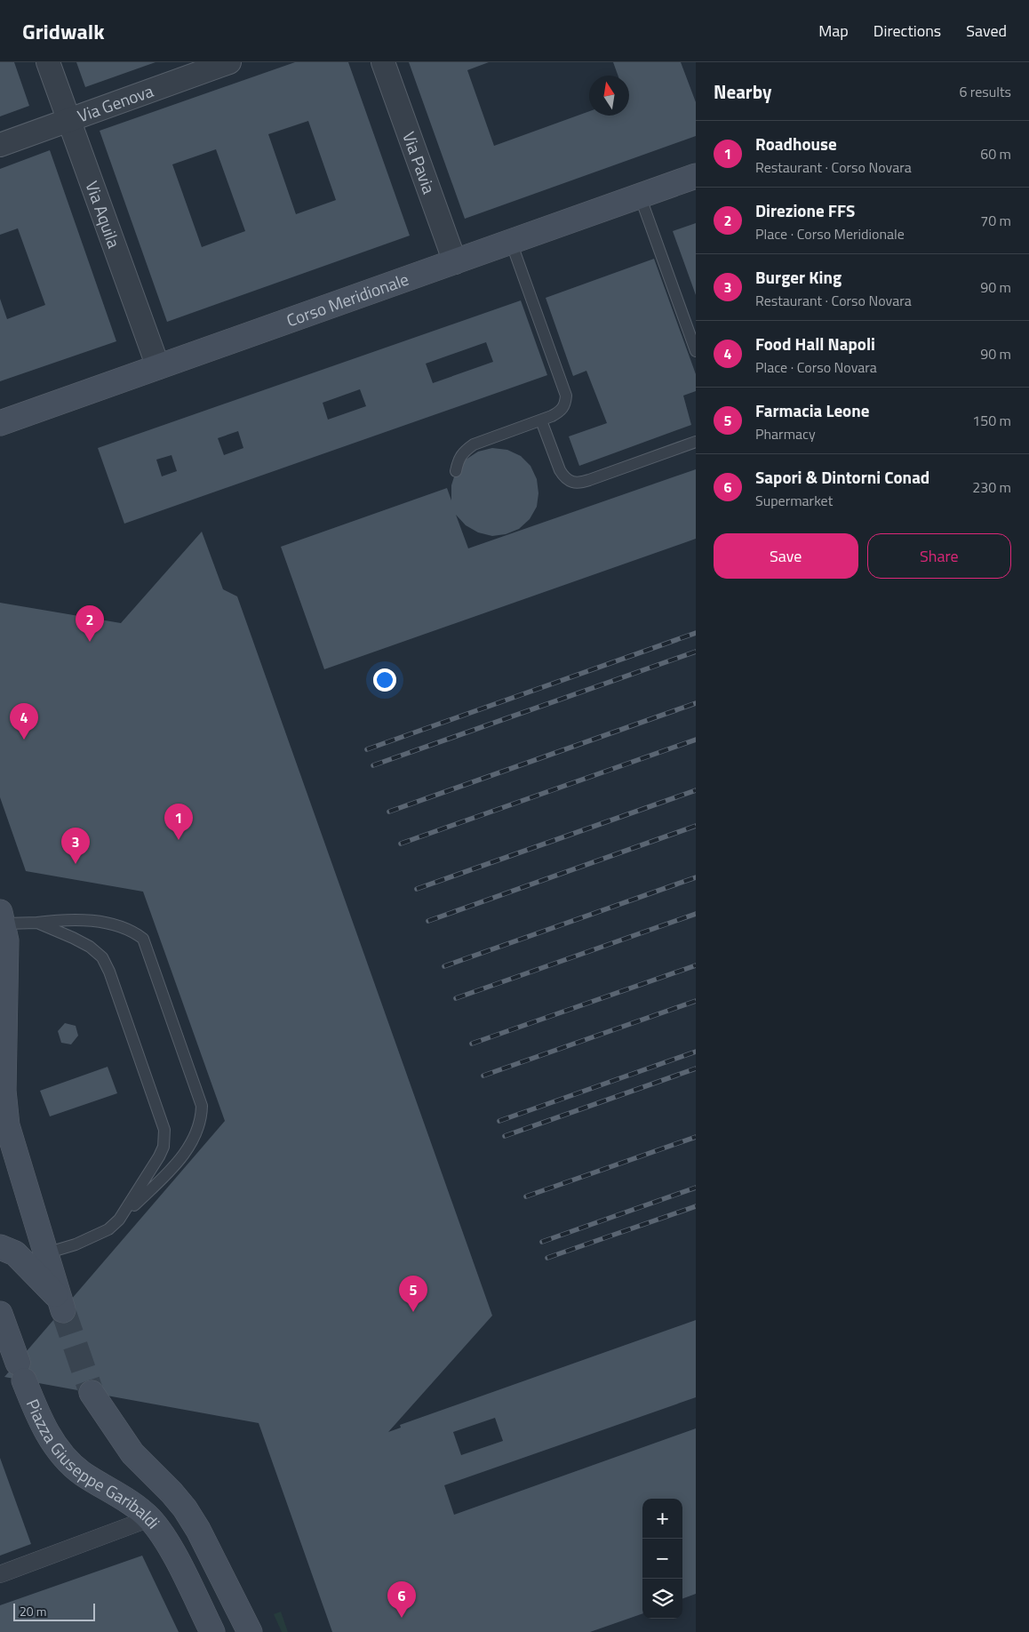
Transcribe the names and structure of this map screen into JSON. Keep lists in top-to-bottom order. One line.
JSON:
{"streets":{"main road":["Corso Meridionale","Piazza Giuseppe Garibaldi"],"street":["Via Genova","Via Pavia","Via Aquila"]},"crossings":[["Via Genova","Via Aquila"],["Via Pavia","Corso Meridionale"],["Via Aquila","Corso Meridionale"]],"scale_bar":"20 m","north":"top","page":{"header":"Gridwalk","nav":["Map","Directions","Saved"],"heading":["Nearby","6 results"],"list":[{"mark":"1","name":"Roadhouse","note":"Restaurant · Corso Novara","value":"60 m"},{"mark":"2","name":"Direzione FFS","note":"Place · Corso Meridionale","value":"70 m"},{"mark":"3","name":"Burger King","note":"Restaurant · Corso Novara","value":"90 m"},{"mark":"4","name":"Food Hall Napoli","note":"Place · Corso Novara","value":"90 m"},{"mark":"5","name":"Farmacia Leone","note":"Pharmacy","value":"150 m"},{"mark":"6","name":"Sapori & Dintorni Conad","note":"Supermarket","value":"230 m"}],"buttons":["Save","Share"],"pins":["2","4","1","3","5","6"],"map_buttons":["+","−"],"scale":"20 m"}}
